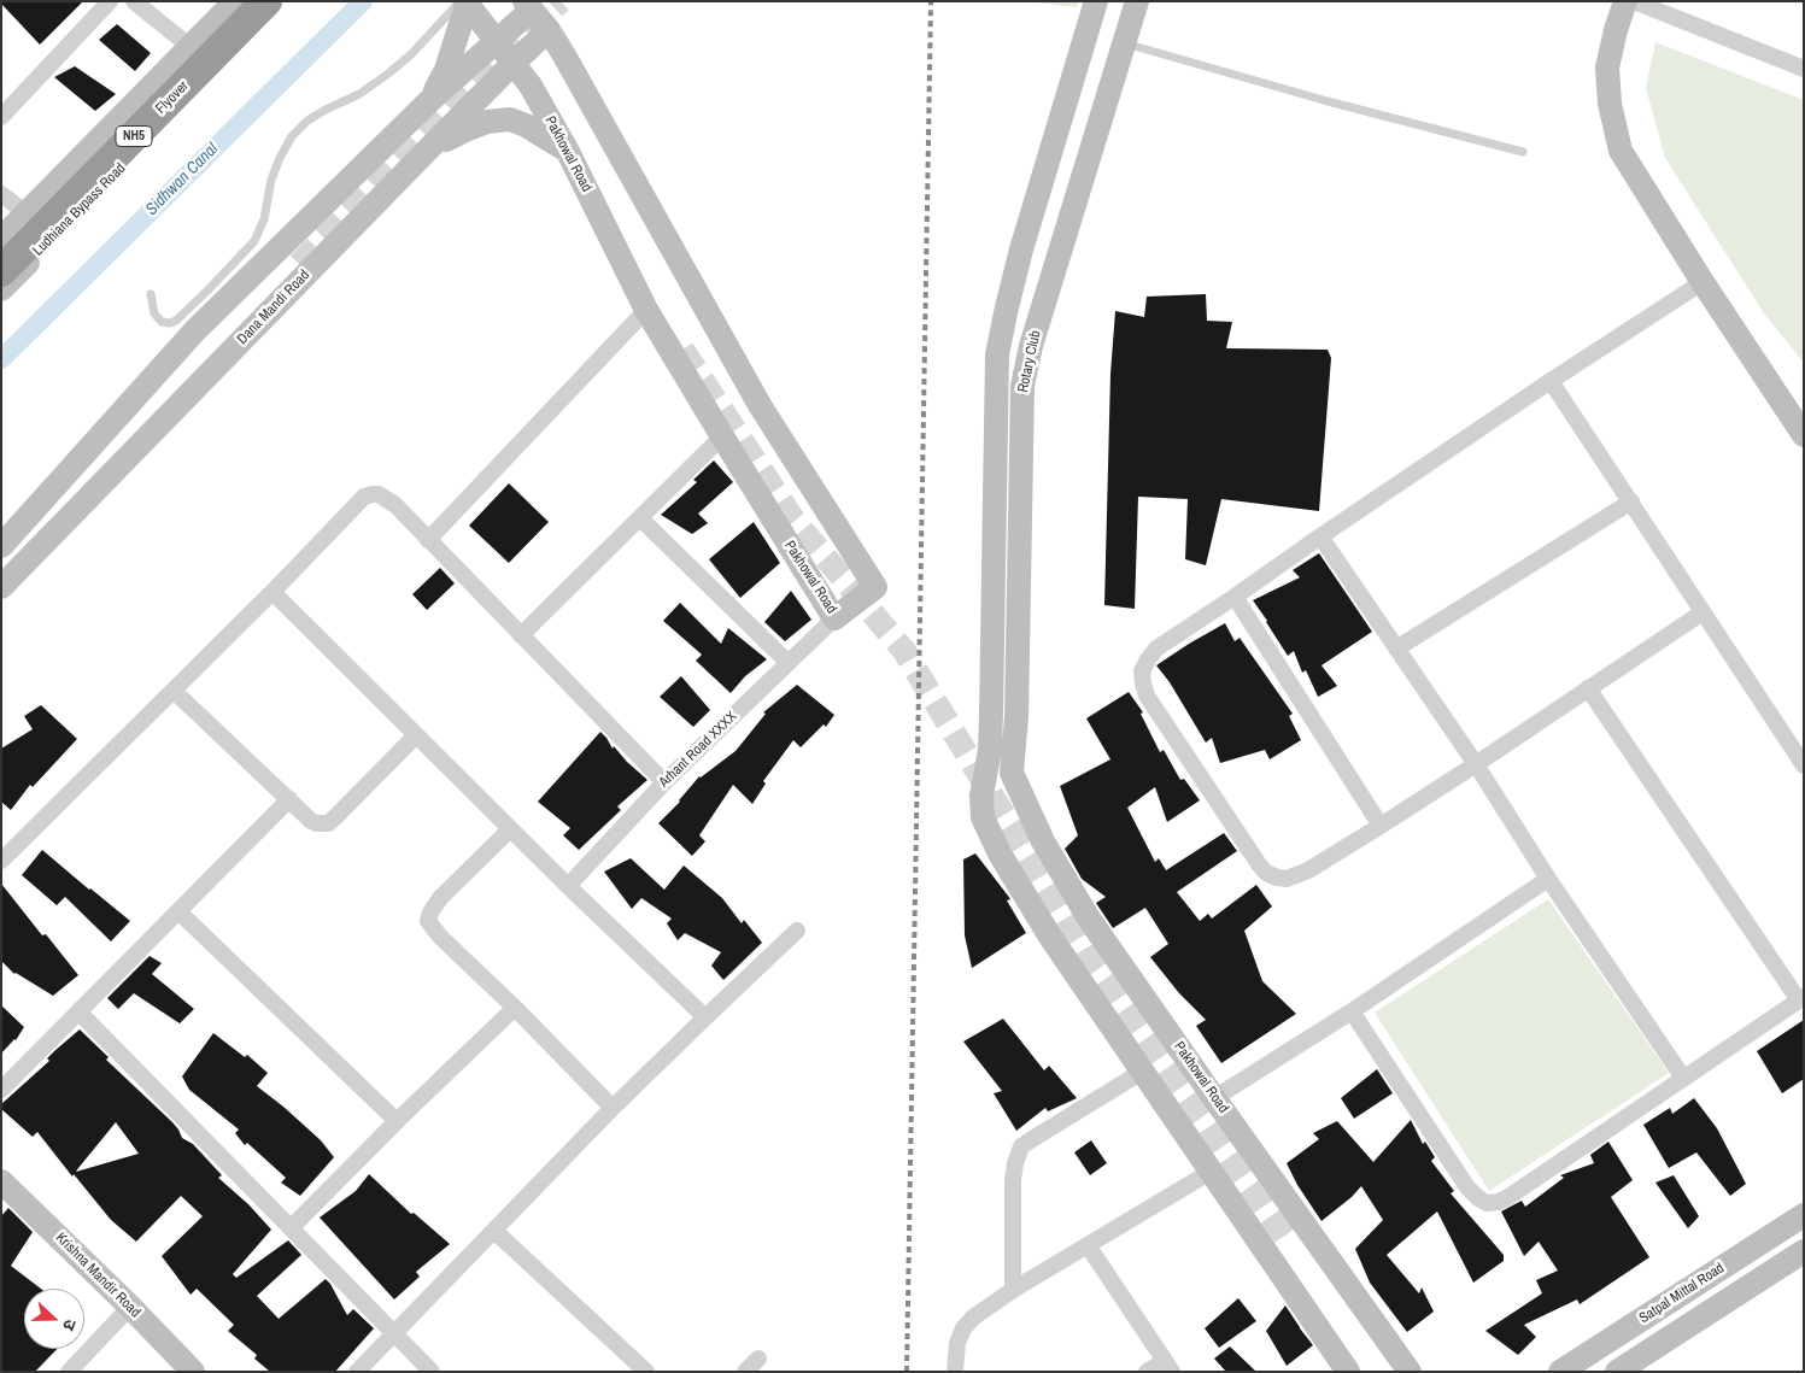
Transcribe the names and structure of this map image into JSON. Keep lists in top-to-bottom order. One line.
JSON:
{"streets":{"highway":["Flyover","NH5"],"street":["Pakhowal Road","Ludhiana Bypass Road","Dana Mandi Road","Rotary Club","Arhant Road XXXX","Krishna Mandir Road","Satpal Mittal Road"]},"crossings":[["Pakhowal Road","Dana Mandi Road"],["Pakhowal Road","Rotary Club"],["Pakhowal Road","Arhant Road XXXX"]],"water":["Sidhwan Canal"],"north":"right"}
